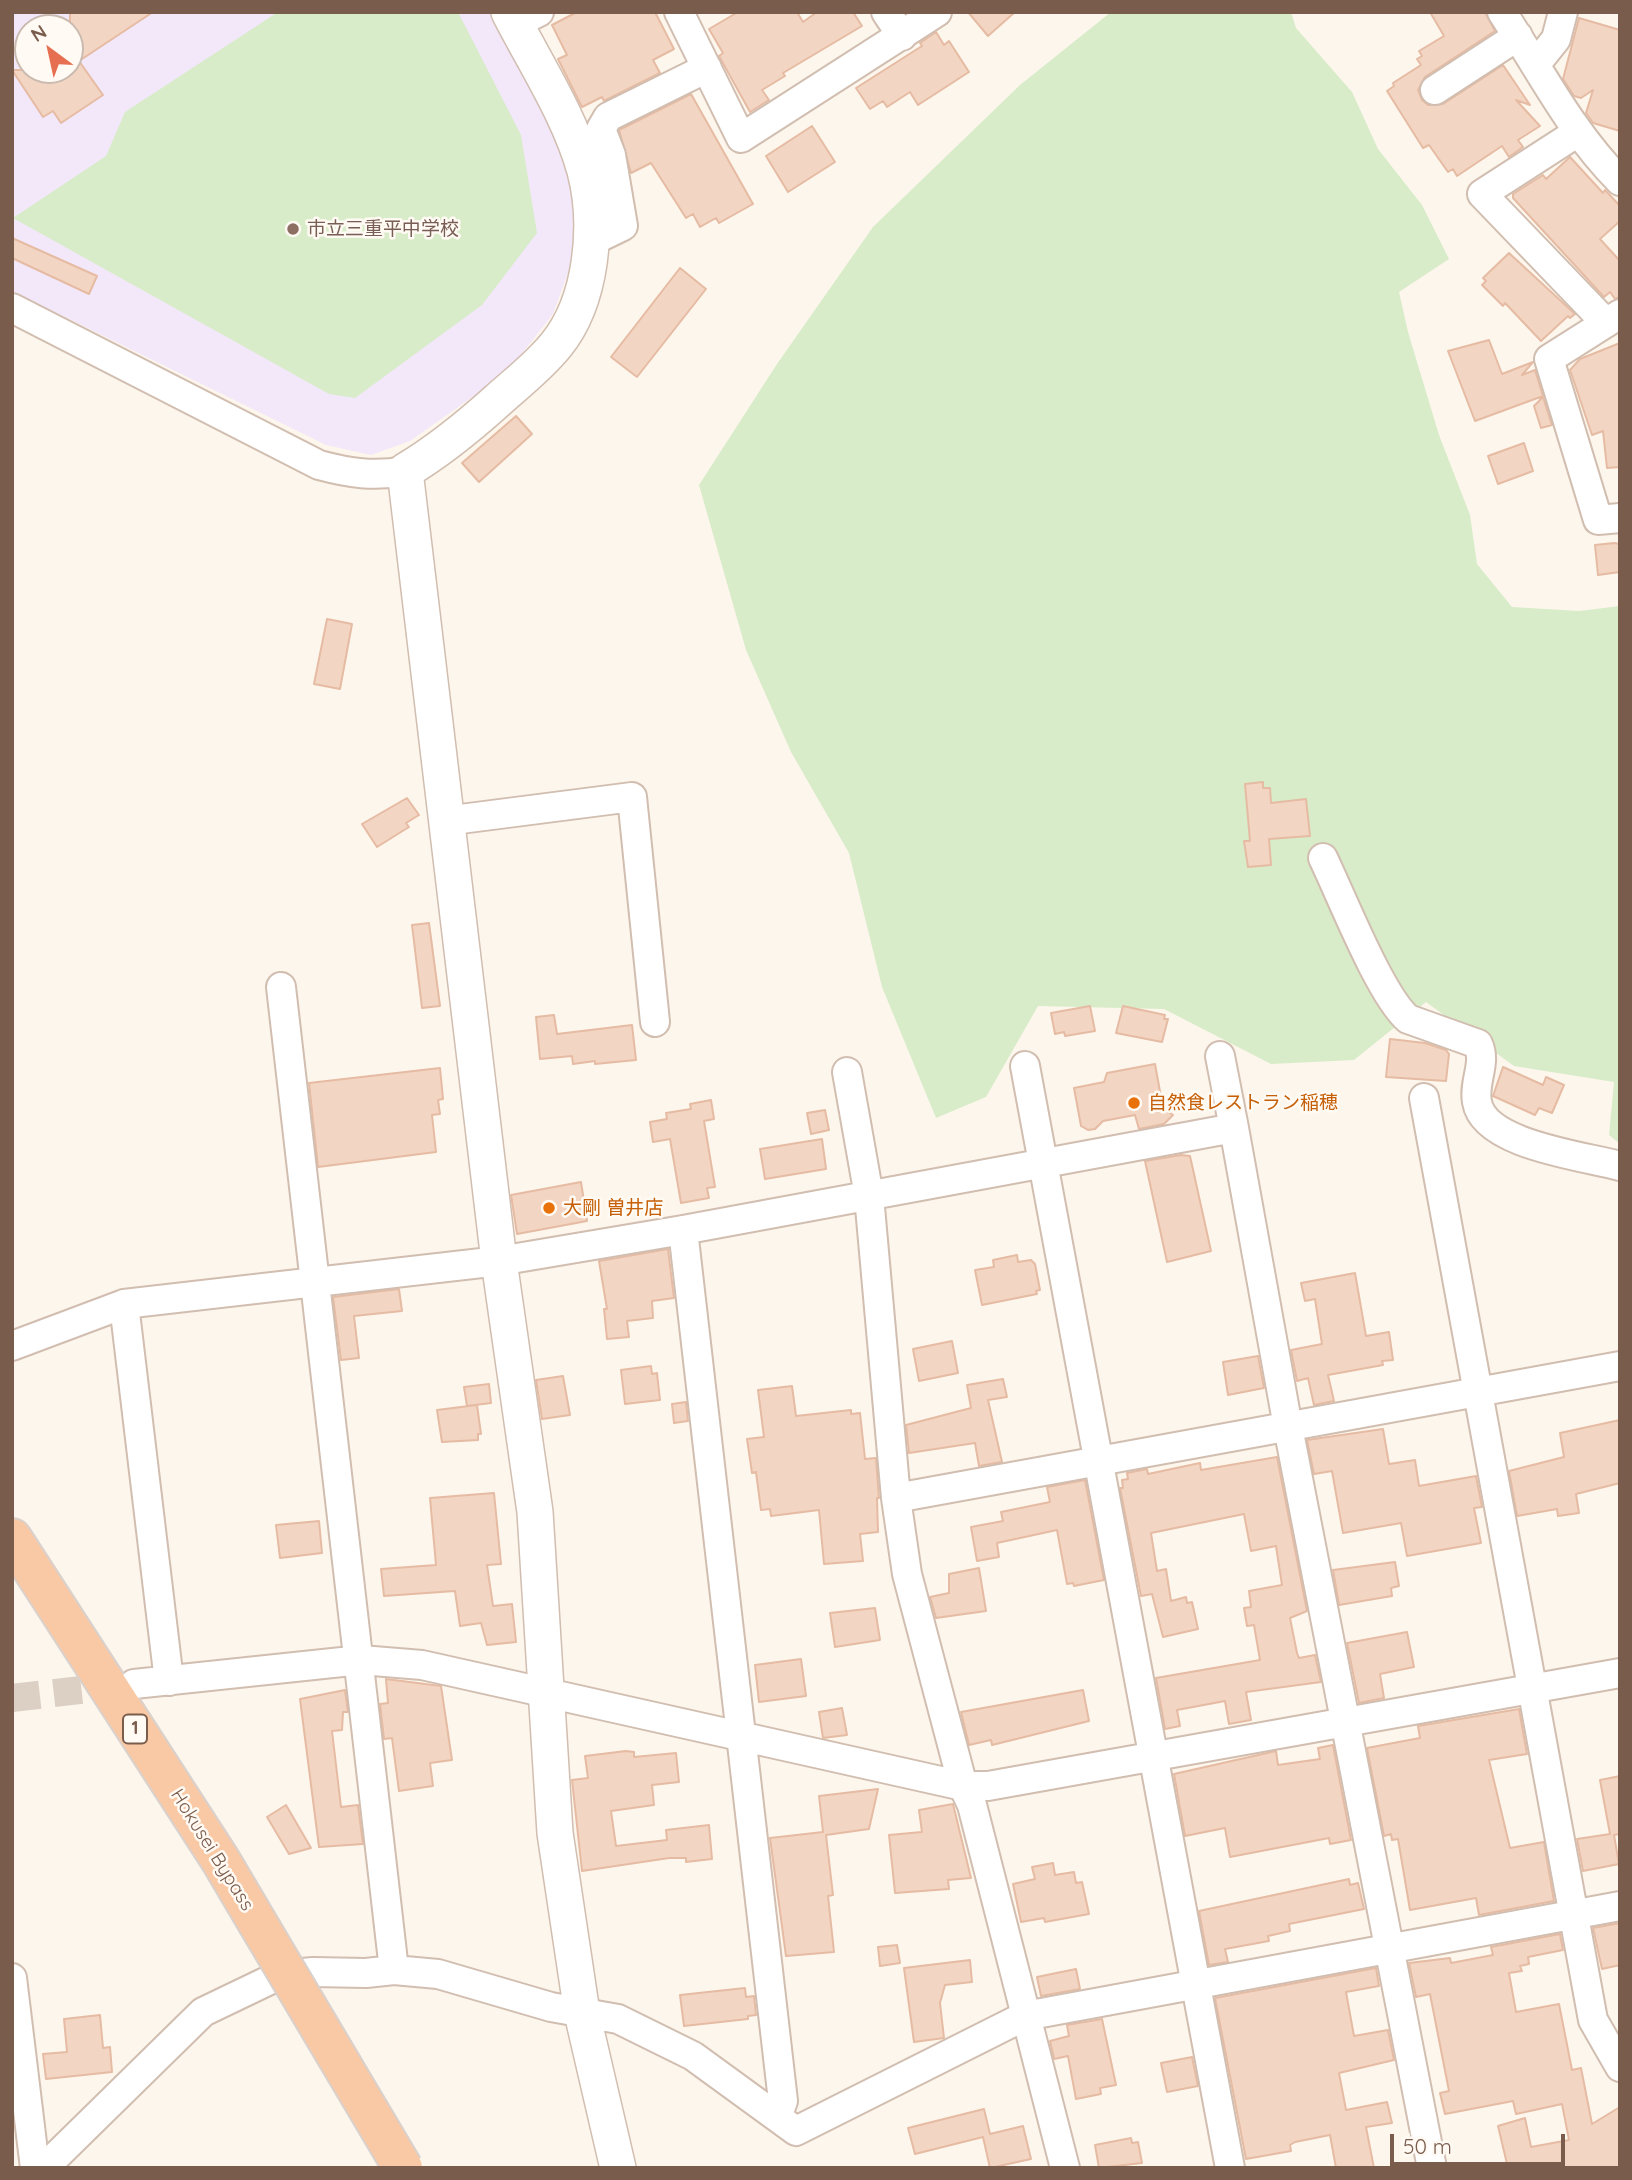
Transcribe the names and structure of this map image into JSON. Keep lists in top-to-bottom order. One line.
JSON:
{"streets":{"highway":["1","Hokusei Bypass"]},"places":["市立三重平中学校","自然食レストラン稲穂","大剛 曽井店"],"scale_bar":"50 m","north":"top left"}
